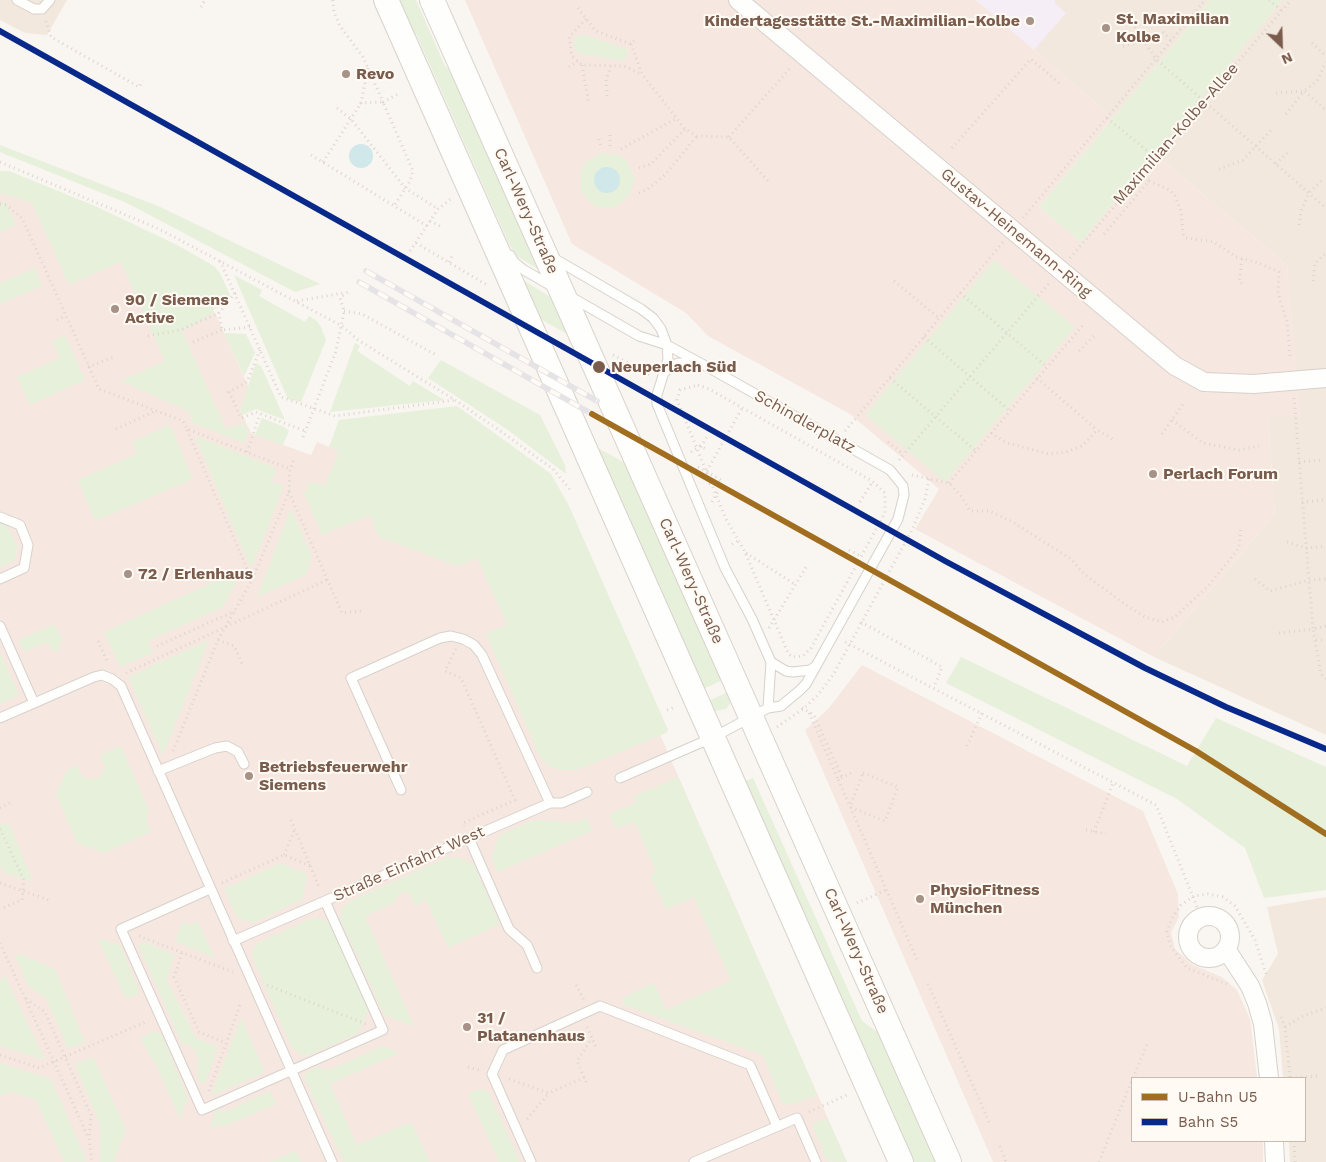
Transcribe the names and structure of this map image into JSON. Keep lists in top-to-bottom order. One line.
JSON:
{"streets":{"main road":["Carl-Wery-Straße"],"street":["Gustav-Heinemann-Ring"],"lane":["Schindlerplatz","Straße Einfahrt West"],"path":["Maximilian-Kolbe-Allee"]},"crossings":[["Maximilian-Kolbe-Allee","Gustav-Heinemann-Ring"],["Carl-Wery-Straße","Schindlerplatz"]],"places":["Kindertagesstätte St.-Maximilian-Kolbe","St. Maximilian Kolbe","Revo","90 / Siemens Active","Neuperlach Süd","Perlach Forum","72 / Erlenhaus","Betriebsfeuerwehr Siemens","PhysioFitness München","31 / Platanenhaus"],"lines":["rail line S5","metro line U5"],"legend":["U-Bahn U5","Bahn S5"],"north":"bottom right"}
